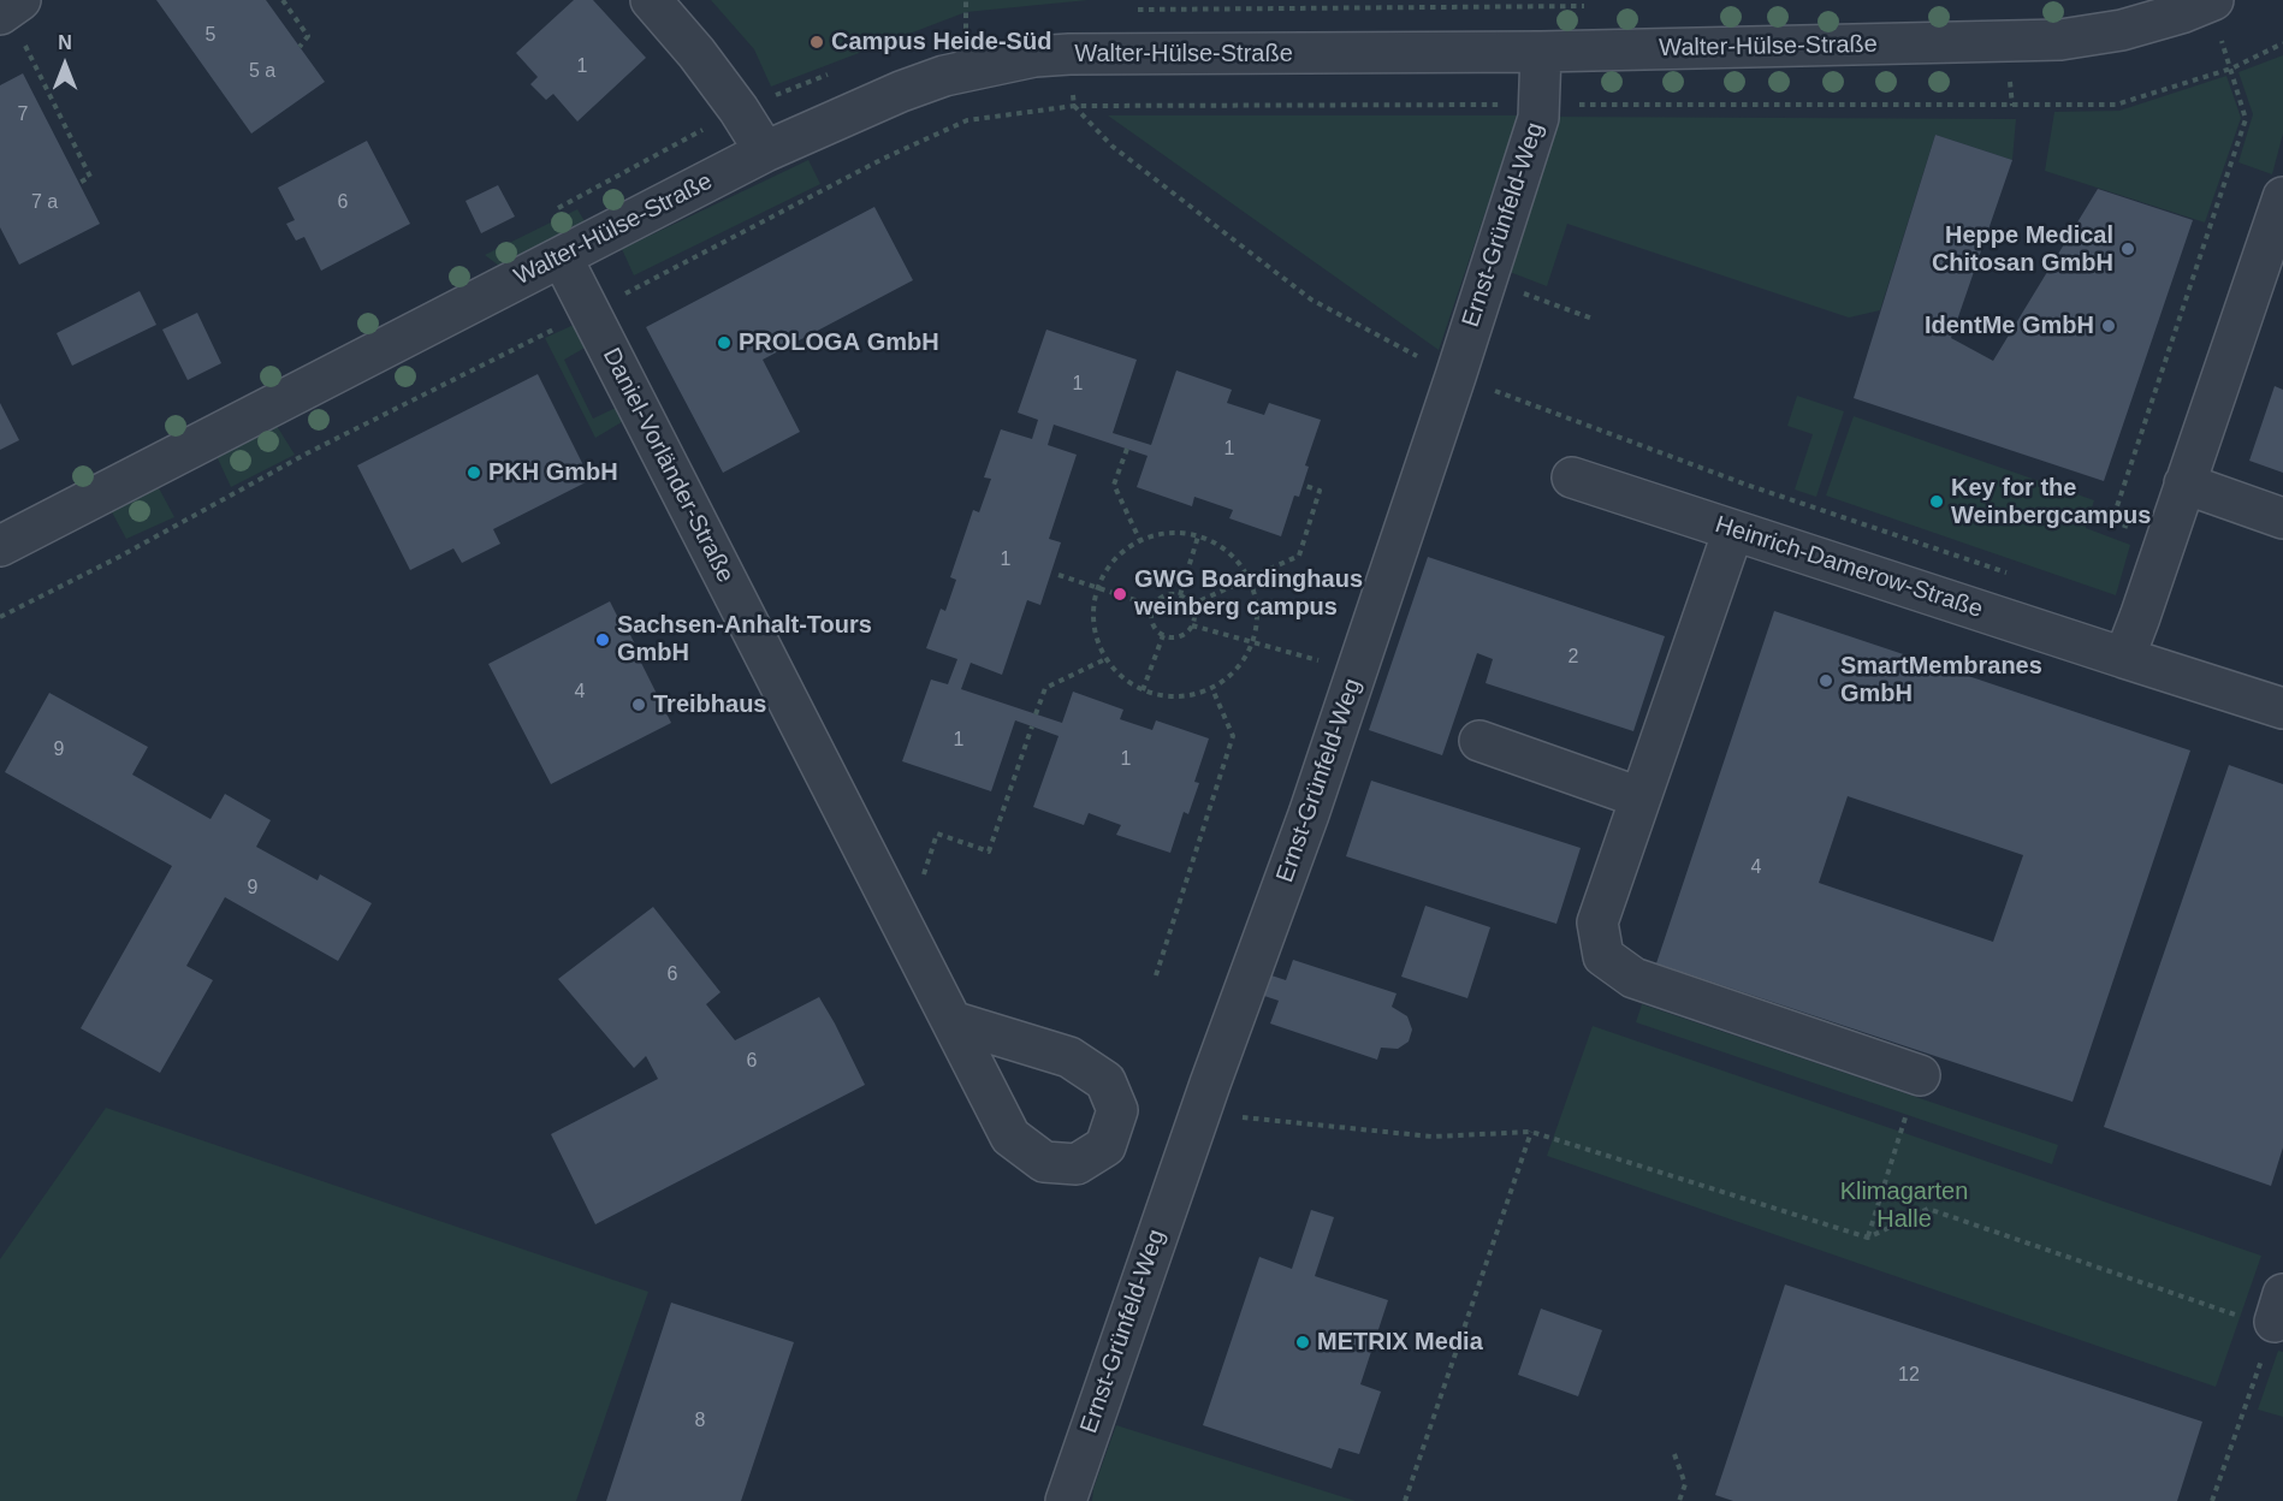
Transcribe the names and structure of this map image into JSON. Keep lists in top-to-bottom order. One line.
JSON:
{"streets":{"street":["Walter-Hülse-Straße","Ernst-Grünfeld-Weg","Daniel-Vorländer-Straße","Heinrich-Damerow-Straße"]},"crossings":[["Walter-Hülse-Straße","Ernst-Grünfeld-Weg"],["Walter-Hülse-Straße","Daniel-Vorländer-Straße"]],"parks":["Klimagarten Halle"],"places":["Campus Heide-Süd","Heppe Medical Chitosan GmbH","IdentMe GmbH","PROLOGA GmbH","PKH GmbH","Key for the Weinbergcampus","GWG Boardinghaus weinberg campus","Sachsen-Anhalt-Tours GmbH","SmartMembranes GmbH","Treibhaus","METRIX Media"],"house_numbers":["5","1","5 a","7","7 a","6","1","1","1","2","4","1","9","1","4","9","6","6","12","8"],"north":"top"}
